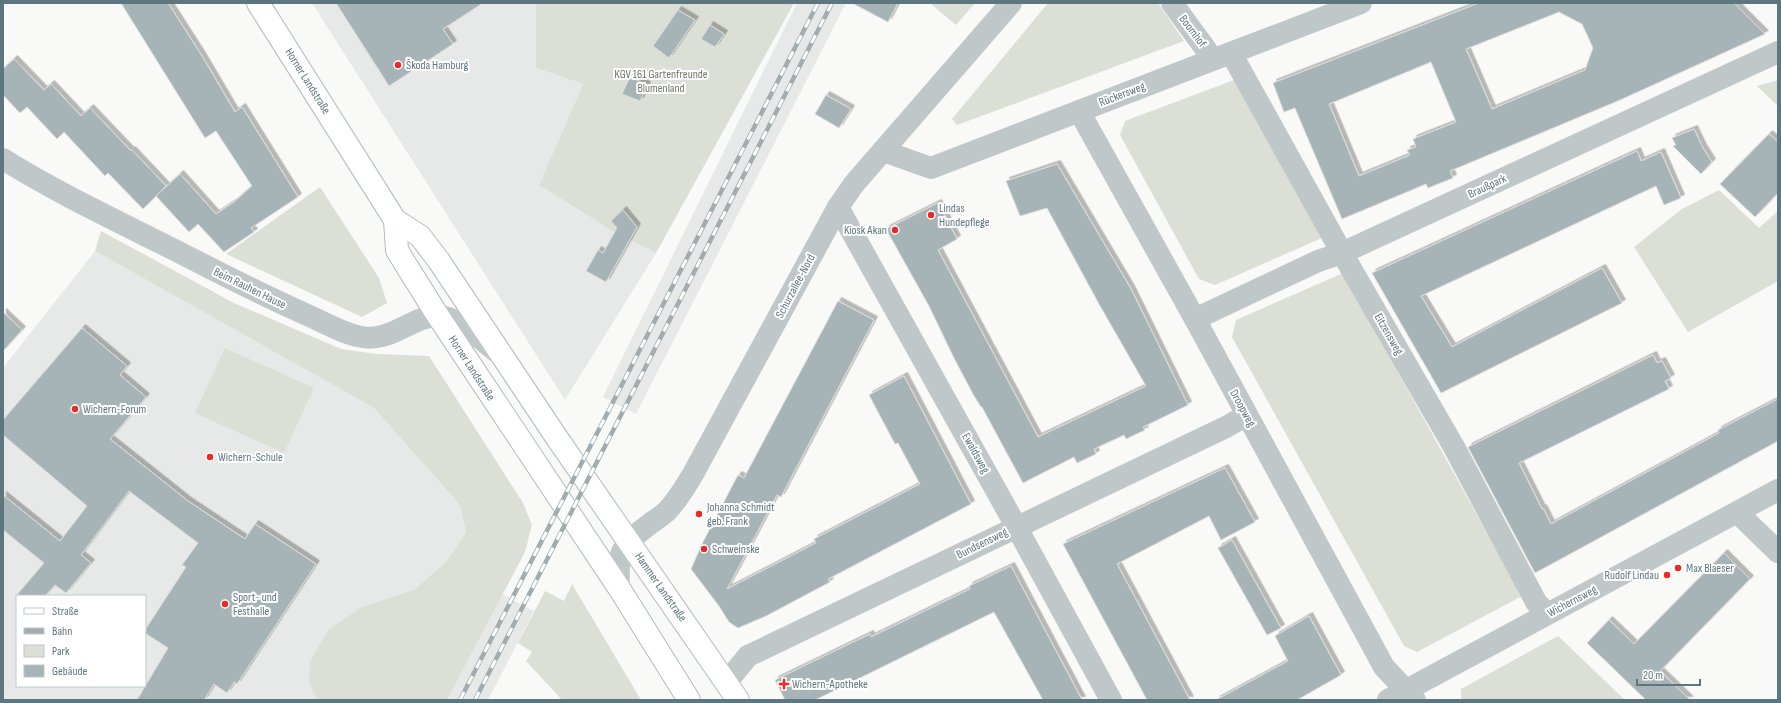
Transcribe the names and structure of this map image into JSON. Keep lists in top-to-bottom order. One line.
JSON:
{"streets":{"main road":["Horner Landstraße","Hammer Landstraße"],"street":["Boomhof","Rückersweg","Braußpark","Schurzallee-Nord","Beim Rauhen Hause","Eitzensweg","Droopweg","Ewaldsweg","Bundsensweg","Wichernsweg"]},"crossings":[["Boomhof","Rückersweg"],["Boomhof","Eitzensweg"],["Horner Landstraße","Schurzallee-Nord"],["Horner Landstraße","Beim Rauhen Hause"],["Horner Landstraße","Hammer Landstraße"],["Rückersweg","Schurzallee-Nord"],["Rückersweg","Eitzensweg"],["Rückersweg","Droopweg"],["Braußpark","Eitzensweg"],["Braußpark","Droopweg"],["Schurzallee-Nord","Ewaldsweg"],["Schurzallee-Nord","Hammer Landstraße"],["Eitzensweg","Wichernsweg"],["Droopweg","Bundsensweg"],["Droopweg","Wichernsweg"],["Ewaldsweg","Bundsensweg"],["Bundsensweg","Hammer Landstraße"]],"parks":["KGV 161 Gartenfreunde Blumenland"],"places":{"other":["Škoda Hamburg","Lindas Hundepflege","Kiosk Akan","Wichern-Forum","Wichern-Schule","Johanna Schmidt geb. Frank","Schweinske","Max Blaeser","Rudolf Lindau","Sport- und Festhalle"],"health":["Wichern-Apotheke"]},"legend":["Straße","Bahn","Park","Gebäude"],"scale_bar":"20 m"}
